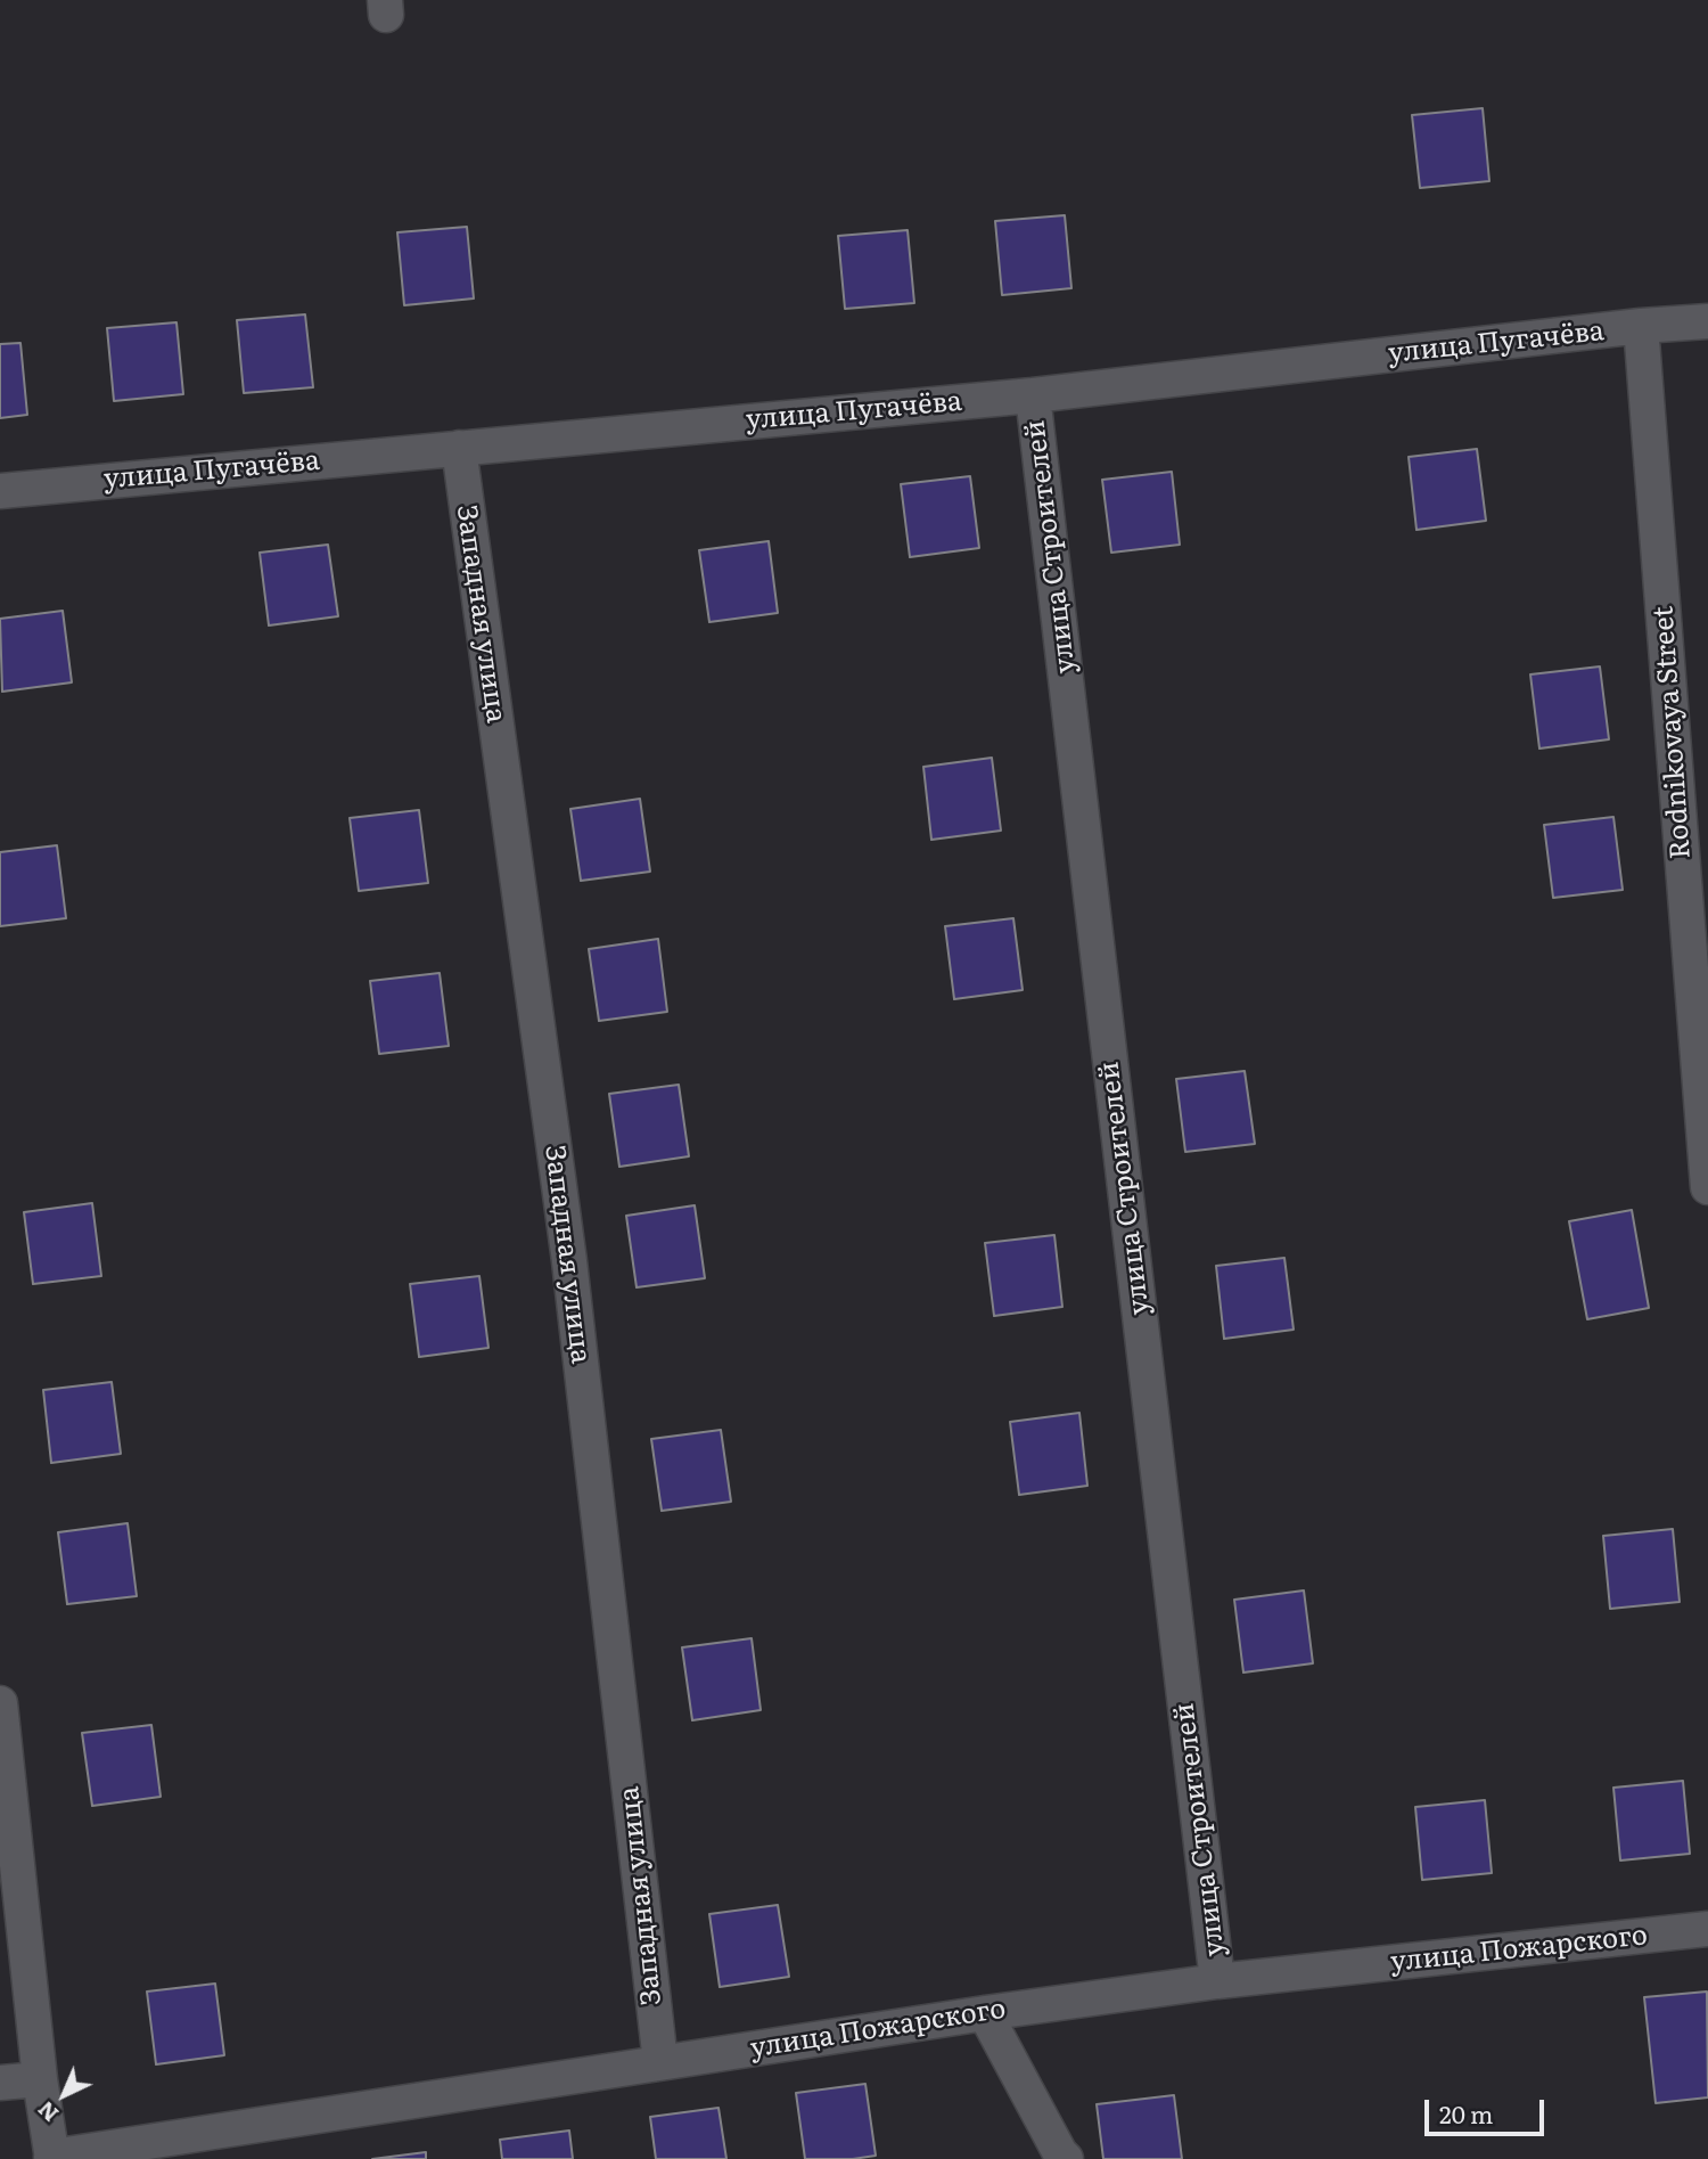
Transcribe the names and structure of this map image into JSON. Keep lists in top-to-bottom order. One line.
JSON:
{"streets":{"street":["улица Пугачёва","улица Строителей","Западная улица","Rodnikovaya Street","улица Пожарского"]},"crossings":[["улица Пугачёва","улица Строителей"],["улица Пугачёва","Западная улица"],["улица Пугачёва","Rodnikovaya Street"],["улица Строителей","улица Пожарского"],["Западная улица","улица Пожарского"]],"scale_bar":"20 m","north":"bottom left"}
